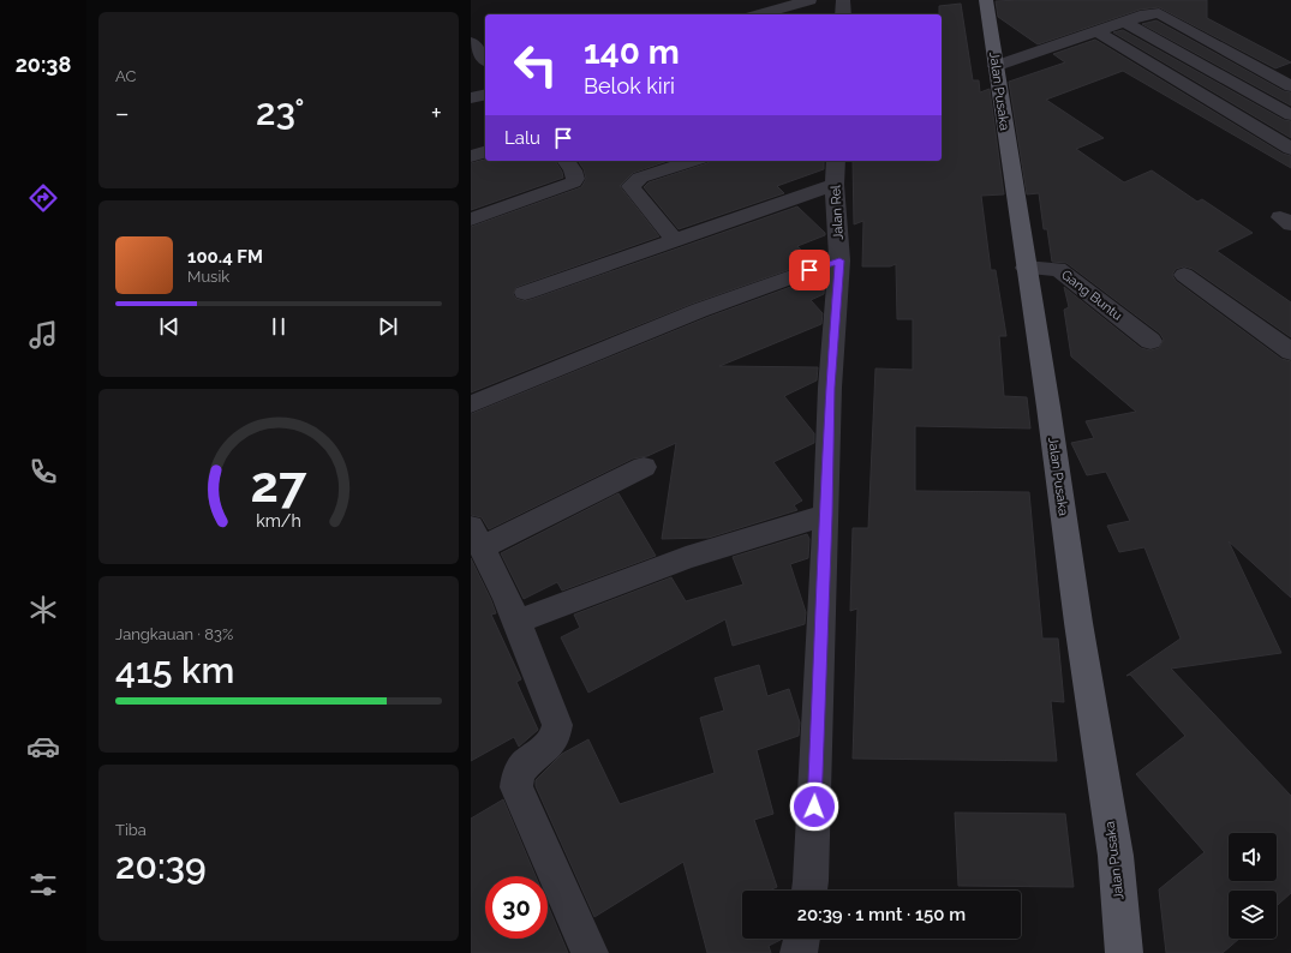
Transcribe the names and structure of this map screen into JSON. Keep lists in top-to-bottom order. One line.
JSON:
{"streets":{"main road":["Jalan Pusaka"],"street":["Jalan Rel","Gang Buntu"]},"crossings":[["Jalan Pusaka","Gang Buntu"]],"page":{"tabs":"20:38","tile":["AC",["Jangkauan · 83%","415 km"],["Tiba","20:39"]],"turn":["140 m","Belok kiri"],"heat":["−","23°","+"],"then":"Lalu","song":["100.4 FM","Musik"],"limit":"30","trip":"20:39 · 1 mnt · 150 m","gauge":["27","km/h"]}}
